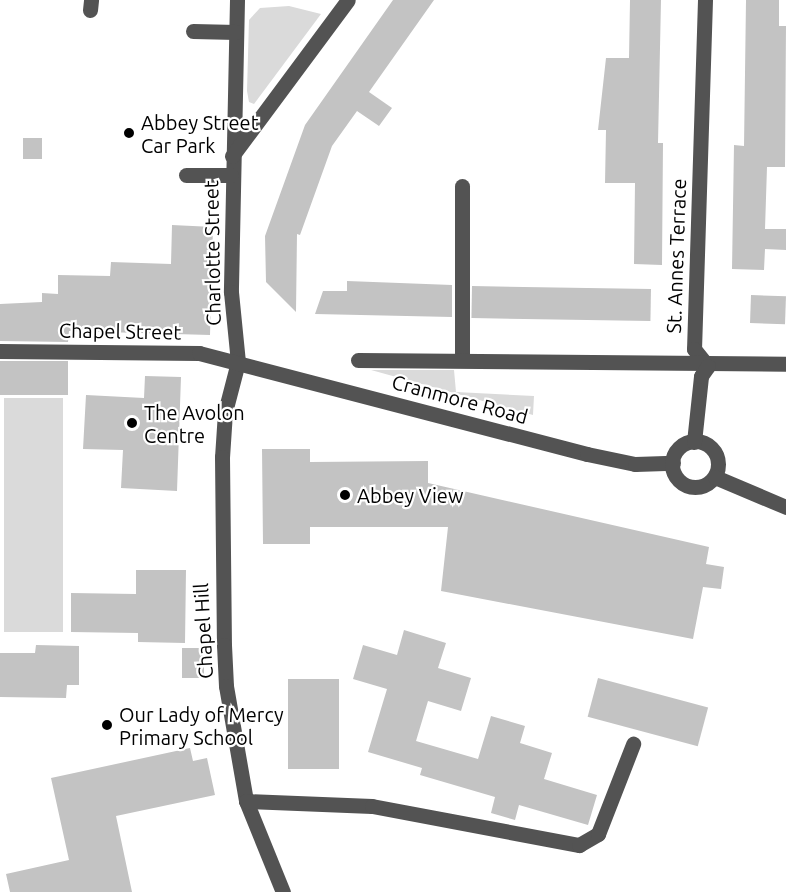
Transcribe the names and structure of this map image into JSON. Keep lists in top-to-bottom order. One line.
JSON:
{"streets":{"street":["Charlotte Street","St. Annes Terrace","Chapel Street","Cranmore Road","Chapel Hill"]},"crossings":[["Charlotte Street","Chapel Street"],["Charlotte Street","Cranmore Road"],["Charlotte Street","Chapel Hill"],["Chapel Street","Cranmore Road"],["Chapel Street","Chapel Hill"],["Cranmore Road","Chapel Hill"]],"places":["Abbey Street Car Park","The Avolon Centre","Abbey View","Our Lady of Mercy Primary School"]}
